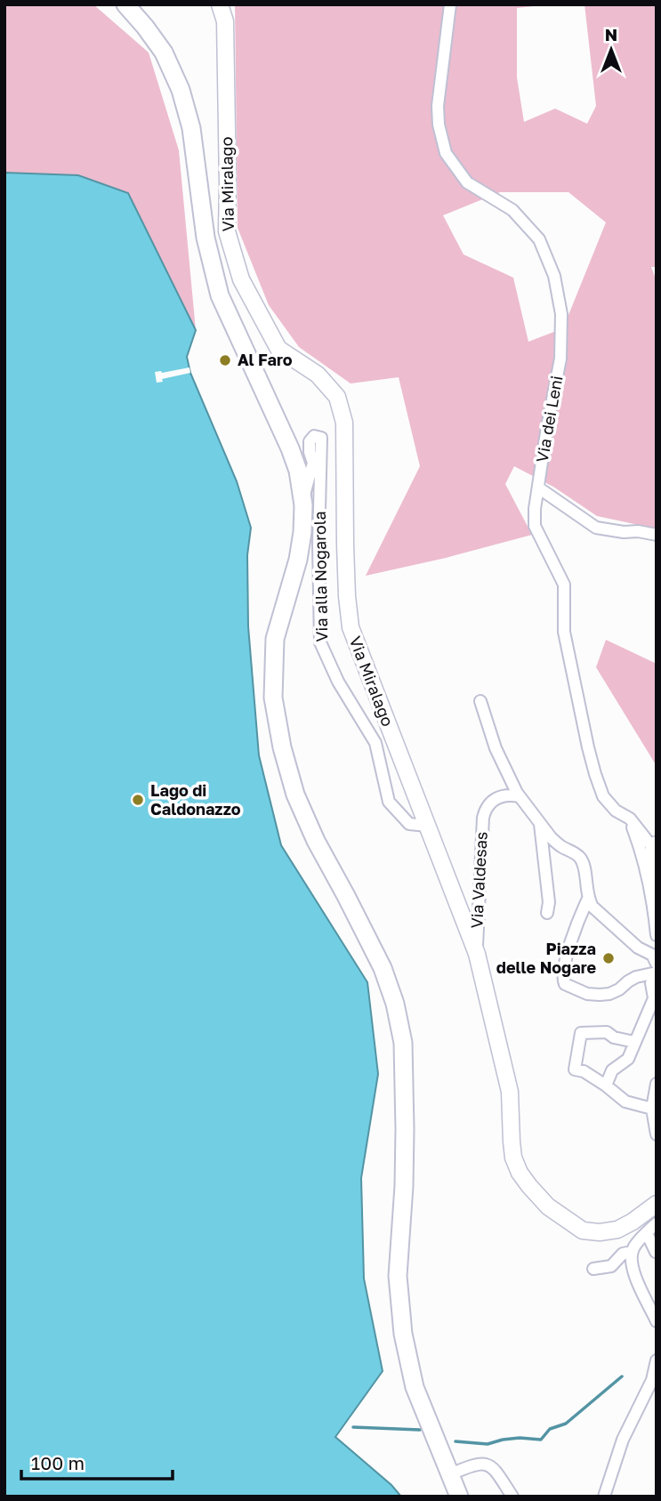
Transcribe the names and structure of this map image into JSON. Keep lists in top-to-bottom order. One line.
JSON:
{"streets":{"street":["Via Miralago","Via dei Leni","Via alla Nogarola","Via Valdesas"]},"crossings":[["Via Miralago","Via alla Nogarola"],["Via Miralago","Via Valdesas"]],"places":["Al Faro","Lago di Caldonazzo","Piazza delle Nogare"],"scale_bar":"100 m","north":"top"}
